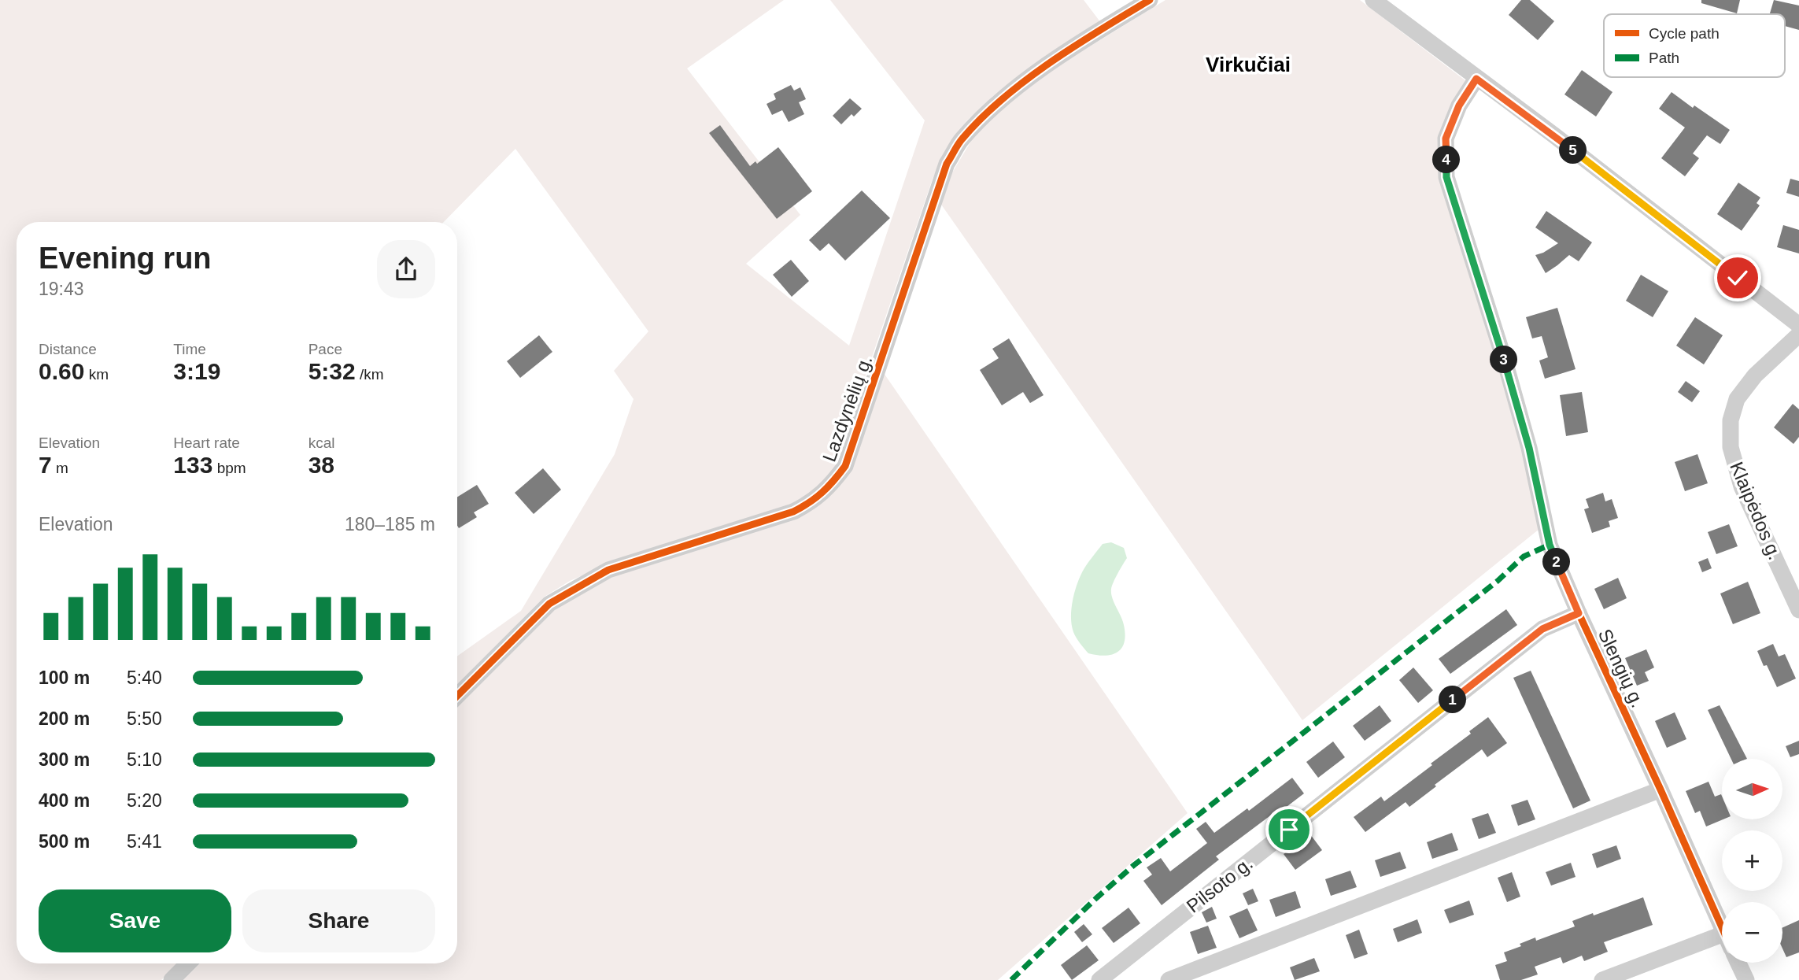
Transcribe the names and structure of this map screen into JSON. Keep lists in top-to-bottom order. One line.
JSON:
{"streets":{"street":["Lazdynėlių g.","Klaipėdos g.","Slengių g.","Pilsoto g."]},"crossings":[["Slengių g.","Pilsoto g."]],"districts":["Virkučiai"],"legend":["Cycle path","Path"],"north":"right","page":{"pins":["5","4","3","2","1"],"heading":["Evening run","19:43"],"stats":[["Distance","0.60 km"],["Time","3:19"],["Pace","5:32 /km"],["Elevation","7 m"],["Heart rate","133 bpm"],["kcal","38"]],"chart":["Elevation","180–185 m"],"list":[{"name":"100 m","note":"5:40"},{"name":"200 m","note":"5:50"},{"name":"300 m","note":"5:10"},{"name":"400 m","note":"5:20"},{"name":"500 m","note":"5:41"}],"map_buttons":["+","−"],"buttons":["Save","Share"]}}
